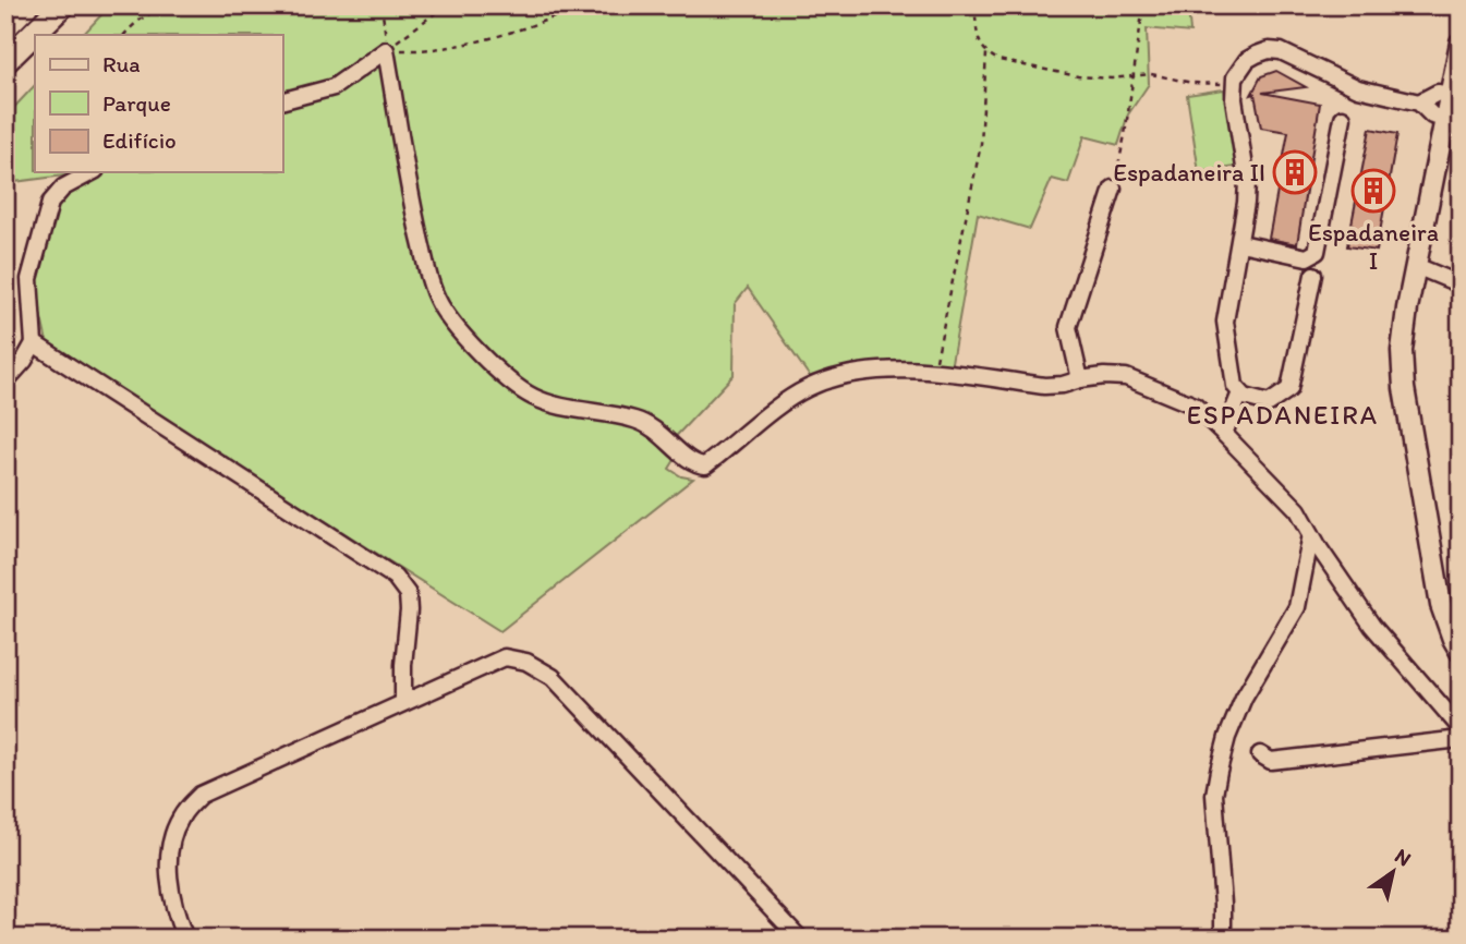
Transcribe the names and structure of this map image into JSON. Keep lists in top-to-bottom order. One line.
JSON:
{"districts":["ESPADANEIRA"],"places":{"building":["Espadaneira II","Espadaneira I"]},"legend":["Rua","Parque","Edifício"],"north":"top right"}
